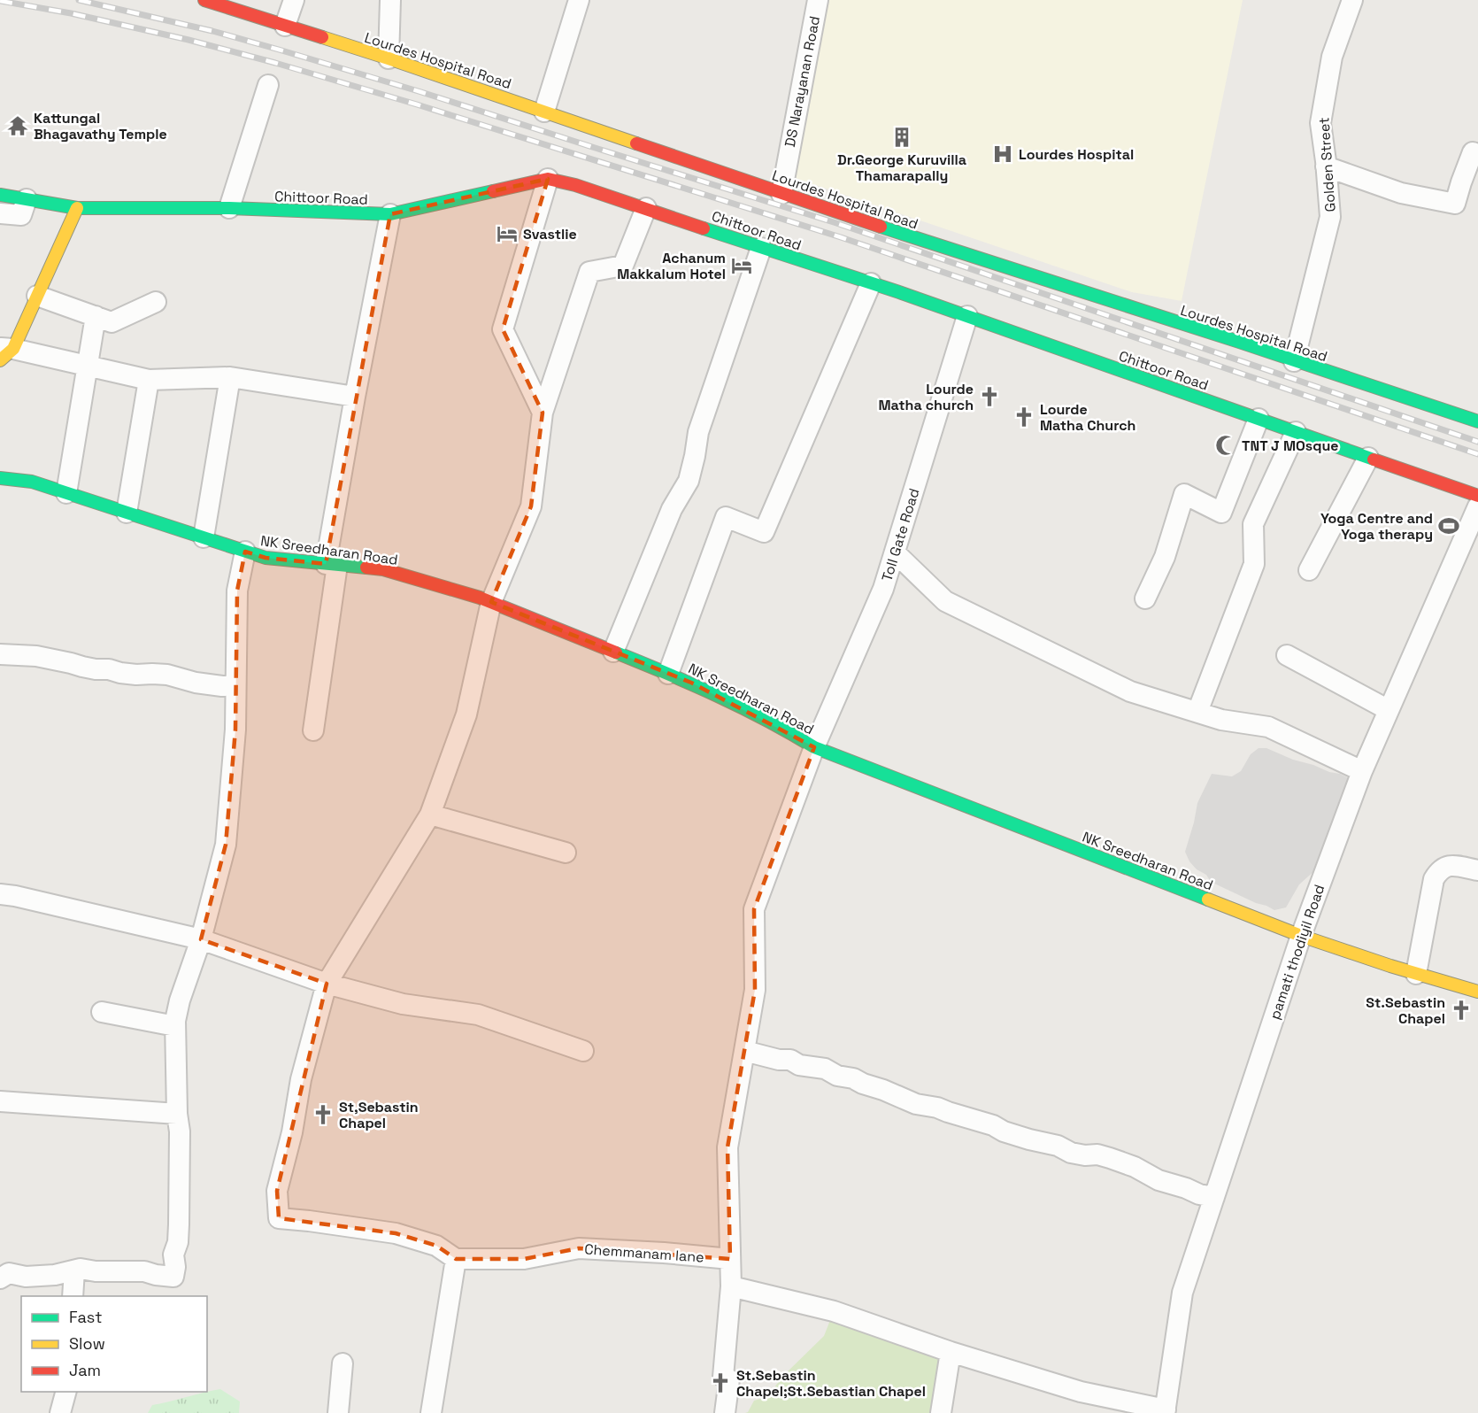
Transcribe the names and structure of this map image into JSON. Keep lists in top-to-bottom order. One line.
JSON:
{"streets":{"street":["Lourdes Hospital Road","DS Narayanan Road","Golden Street","Chittoor Road","Toll Gate Road","NK Sreedharan Road","pamati thodiyil Road","Chemmanam lane"]},"crossings":[["Lourdes Hospital Road","DS Narayanan Road"],["Lourdes Hospital Road","Golden Street"],["Chittoor Road","Toll Gate Road"],["Toll Gate Road","NK Sreedharan Road"],["Toll Gate Road","Chemmanam lane"],["NK Sreedharan Road","pamati thodiyil Road"]],"places":{"temple":["Kattungal Bhagavathy Temple"],"building":["Dr.George Kuruvilla Thamarapally"],"hospital":["Lourdes Hospital"],"hotel":["Svastlie","Achanum Makkalum Hotel"],"church":["Lourde Matha church","Lourde Matha Church","St.Sebastin Chapel","St,Sebastin Chapel","St.Sebastin Chapel;St.Sebastian Chapel"],"mosque":["TNT J MOsque"],"sports":["Yoga Centre and Yoga therapy"]},"legend":["Fast","Slow","Jam"]}
